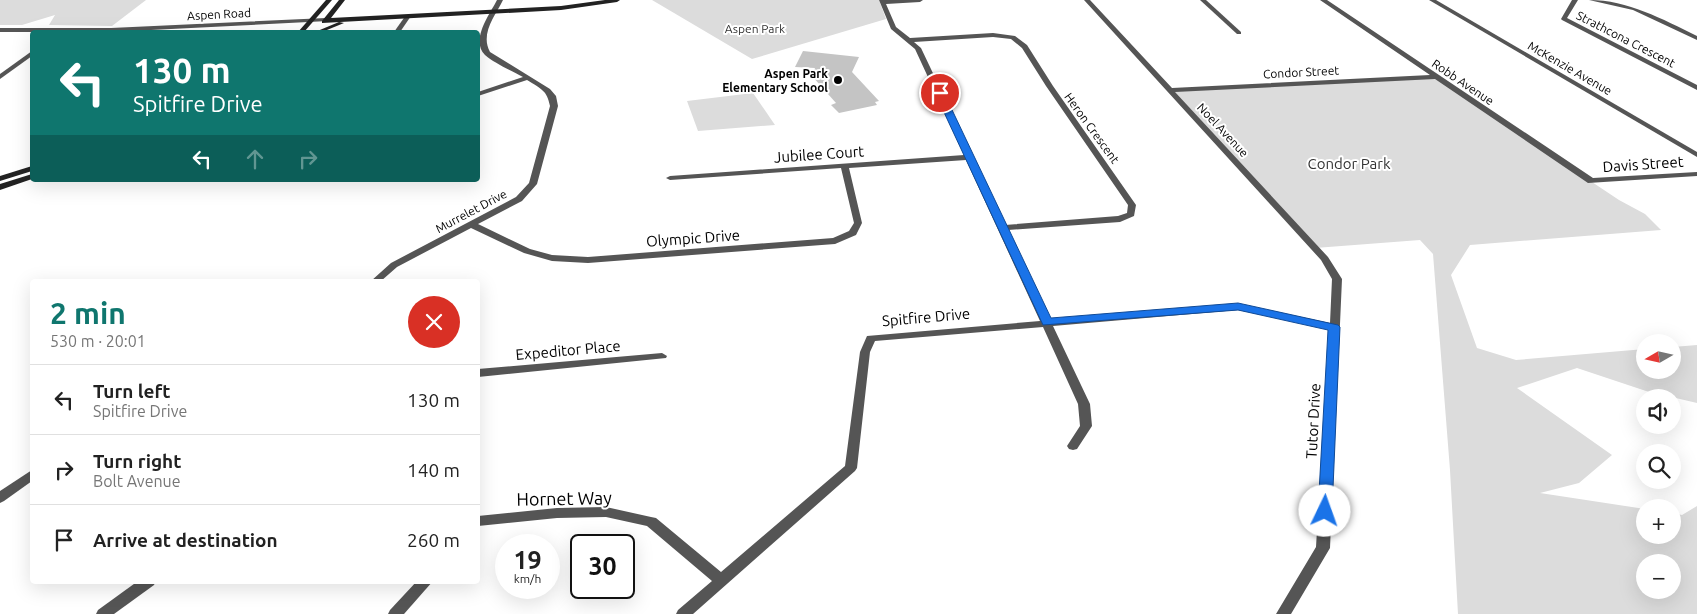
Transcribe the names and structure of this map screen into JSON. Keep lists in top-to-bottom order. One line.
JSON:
{"streets":{"street":["Aspen Road","Strathcona Crescent","McKenzie Avenue","Condor Street","Robb Avenue","Heron Crescent","Noel Avenue","Jubilee Court","Davis Street","Murrelet Drive","Olympic Drive","Spitfire Drive","Expeditor Place","Tutor Drive","Hornet Way"]},"crossings":[["Aspen Road","Murrelet Drive"],["Condor Street","Robb Avenue"],["Condor Street","Noel Avenue"],["Robb Avenue","Davis Street"],["Noel Avenue","Tutor Drive"],["Jubilee Court","Olympic Drive"],["Murrelet Drive","Olympic Drive"],["Spitfire Drive","Tutor Drive"],["Spitfire Drive","Hornet Way"]],"parks":["Aspen Park","Condor Park"],"places":["Aspen Park Elementary School"],"north":"left","page":{"turn":["130 m","Spitfire Drive"],"heading":["2 min","530 m · 20:01"],"map_buttons":["+","−"],"list":[{"name":"Turn left","note":"Spitfire Drive","value":"130 m"},{"name":"Turn right","note":"Bolt Avenue","value":"140 m"},{"name":"Arrive at destination","value":"260 m"}],"speed":"19 km/h","limit":"30"}}
